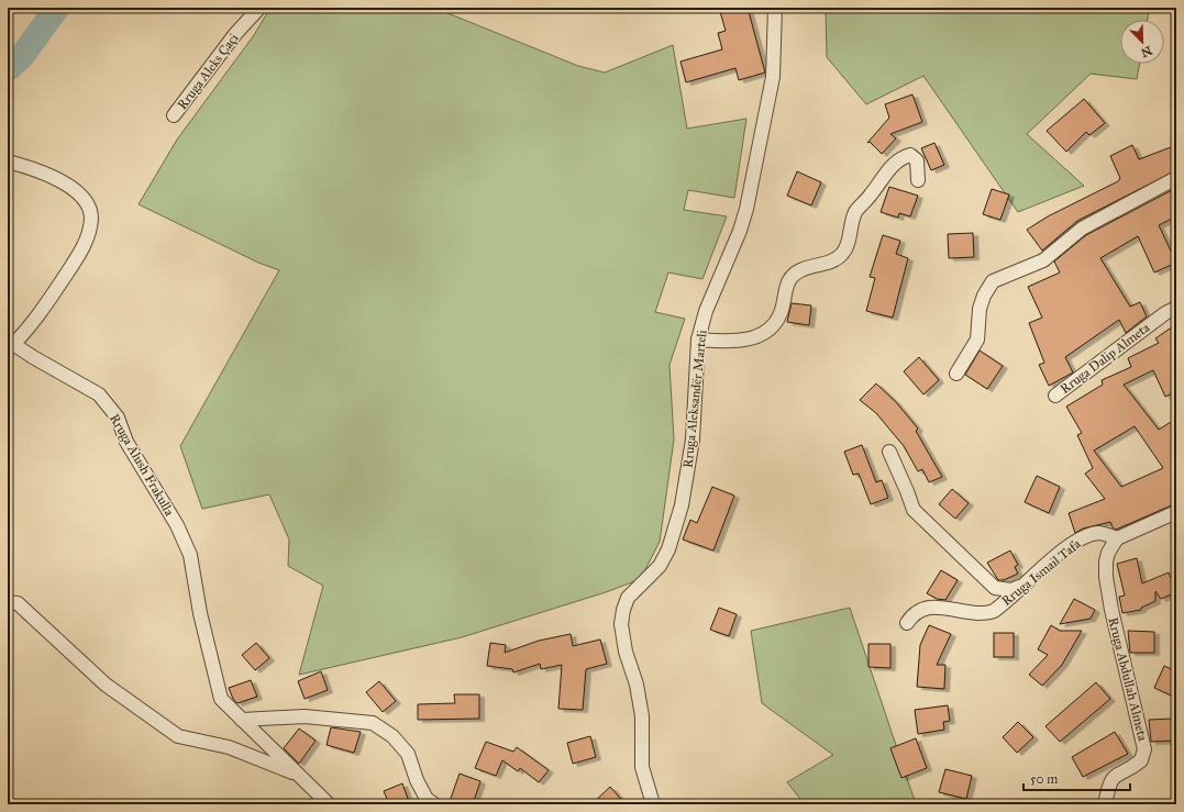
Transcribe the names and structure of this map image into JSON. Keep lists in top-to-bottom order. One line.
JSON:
{"streets":{"street":["Rruga Aleks Çaçi","Rruga Dalip Almeta","Rruga Aleksandër Marteli","Rruga Alush Frakulla","Rruga Ismail Tafa","Rruga Abdullah Almeta"]},"crossings":[["Rruga Ismail Tafa","Rruga Abdullah Almeta"]],"scale_bar":"50 m","north":"bottom right"}
